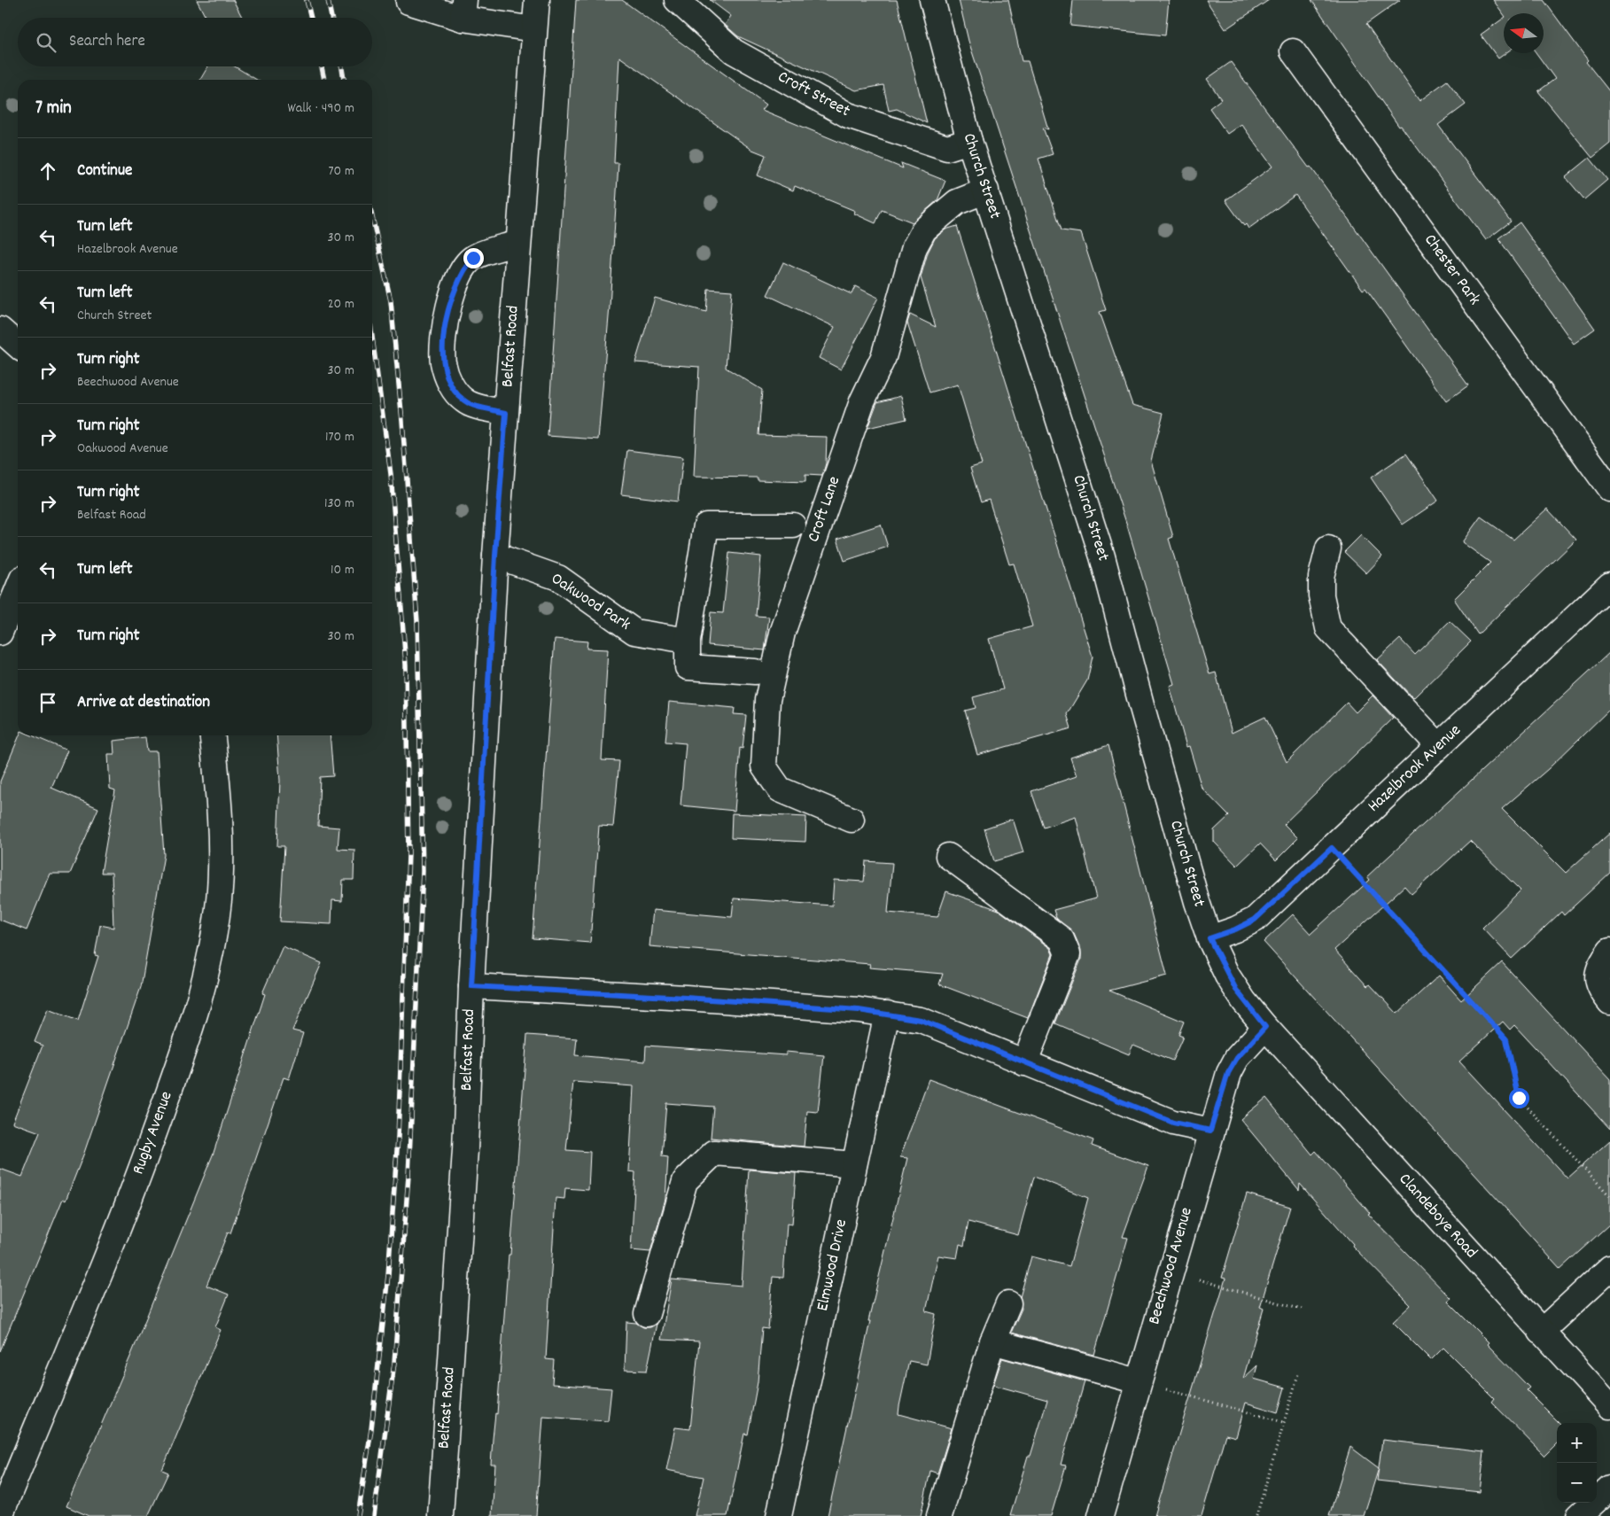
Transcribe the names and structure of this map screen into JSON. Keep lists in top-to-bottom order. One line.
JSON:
{"streets":{"street":["Croft Street","Church Street","Chester Park","Belfast Road","Croft Lane","Oakwood Park","Hazelbrook Avenue","Rugby Avenue","Clandeboye Road","Elmwood Drive","Beechwood Avenue"]},"crossings":[["Croft Street","Church Street"],["Church Street","Croft Lane"],["Church Street","Hazelbrook Avenue"],["Church Street","Clandeboye Road"],["Church Street","Beechwood Avenue"],["Belfast Road","Oakwood Park"],["Clandeboye Road","Beechwood Avenue"]],"north":"left","page":{"search":"Search here","heading":["7 min","Walk · 490 m"],"list":[["Continue","70 m"],["Turn left","Hazelbrook Avenue","30 m"],["Turn left","Church Street","20 m"],["Turn right","Beechwood Avenue","30 m"],["Turn right","Oakwood Avenue","170 m"],["Turn right","Belfast Road","130 m"],["Turn left","10 m"],["Turn right","30 m"],"Arrive at destination"],"map_buttons":["+","−"]}}
